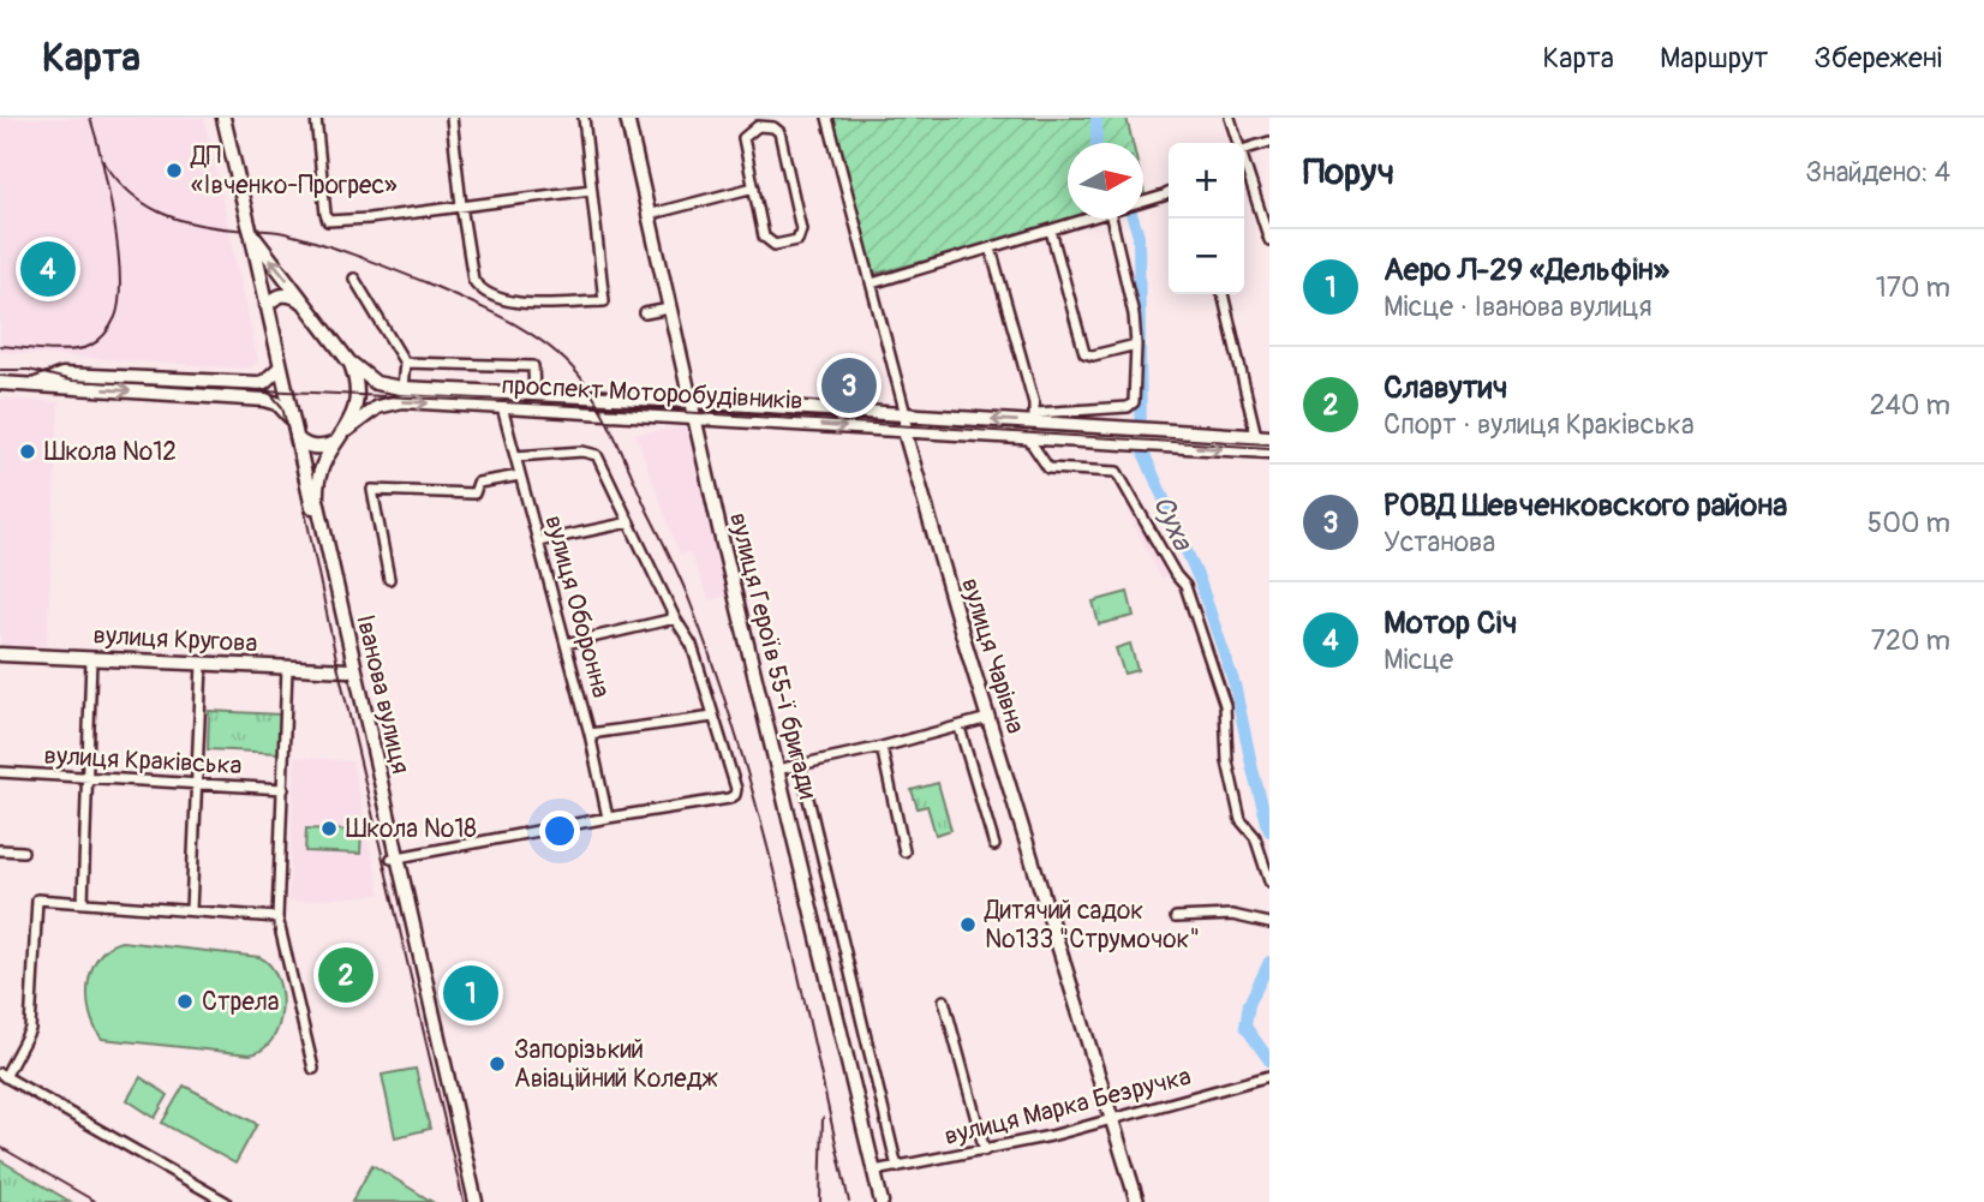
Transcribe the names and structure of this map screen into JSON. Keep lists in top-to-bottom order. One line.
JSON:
{"streets":{"main road":["проспект Моторобудівників","вулиця Кругова","вулиця Героїв 55-ї бригади","вулиця Чарівна","Іванова вулиця"],"street":["вулиця Оборонна","вулиця Краківська","вулиця Марка Безручка"]},"crossings":[["проспект Моторобудівників","вулиця Оборонна"],["проспект Моторобудівників","вулиця Героїв 55-ї бригади"],["проспект Моторобудівників","вулиця Чарівна"],["проспект Моторобудівників","Іванова вулиця"],["вулиця Кругова","Іванова вулиця"],["вулиця Героїв 55-ї бригади","вулиця Марка Безручка"],["вулиця Чарівна","вулиця Марка Безручка"]],"water":["Суха"],"places":["ДП «Івченко-Прогрес»","Школа №12","Школа №18","Дитячий садок №133 \"Струмочок\"","Стрела","Запорізький Авіаційний Коледж"],"north":"right","page":{"header":"Карта","nav":["Карта","Маршрут","Збережені"],"heading":["Поруч","Знайдено: 4"],"map_buttons":["+","−"],"list":[{"mark":"1","name":"Аеро Л-29 «Дельфін»","note":"Місце · Іванова вулиця","value":"170 m"},{"mark":"2","name":"Славутич","note":"Спорт · вулиця Краківська","value":"240 m"},{"mark":"3","name":"РОВД Шевченковского района","note":"Установа","value":"500 m"},{"mark":"4","name":"Мотор Січ","note":"Місце","value":"720 m"}],"pins":["4","3","2","1"]}}
